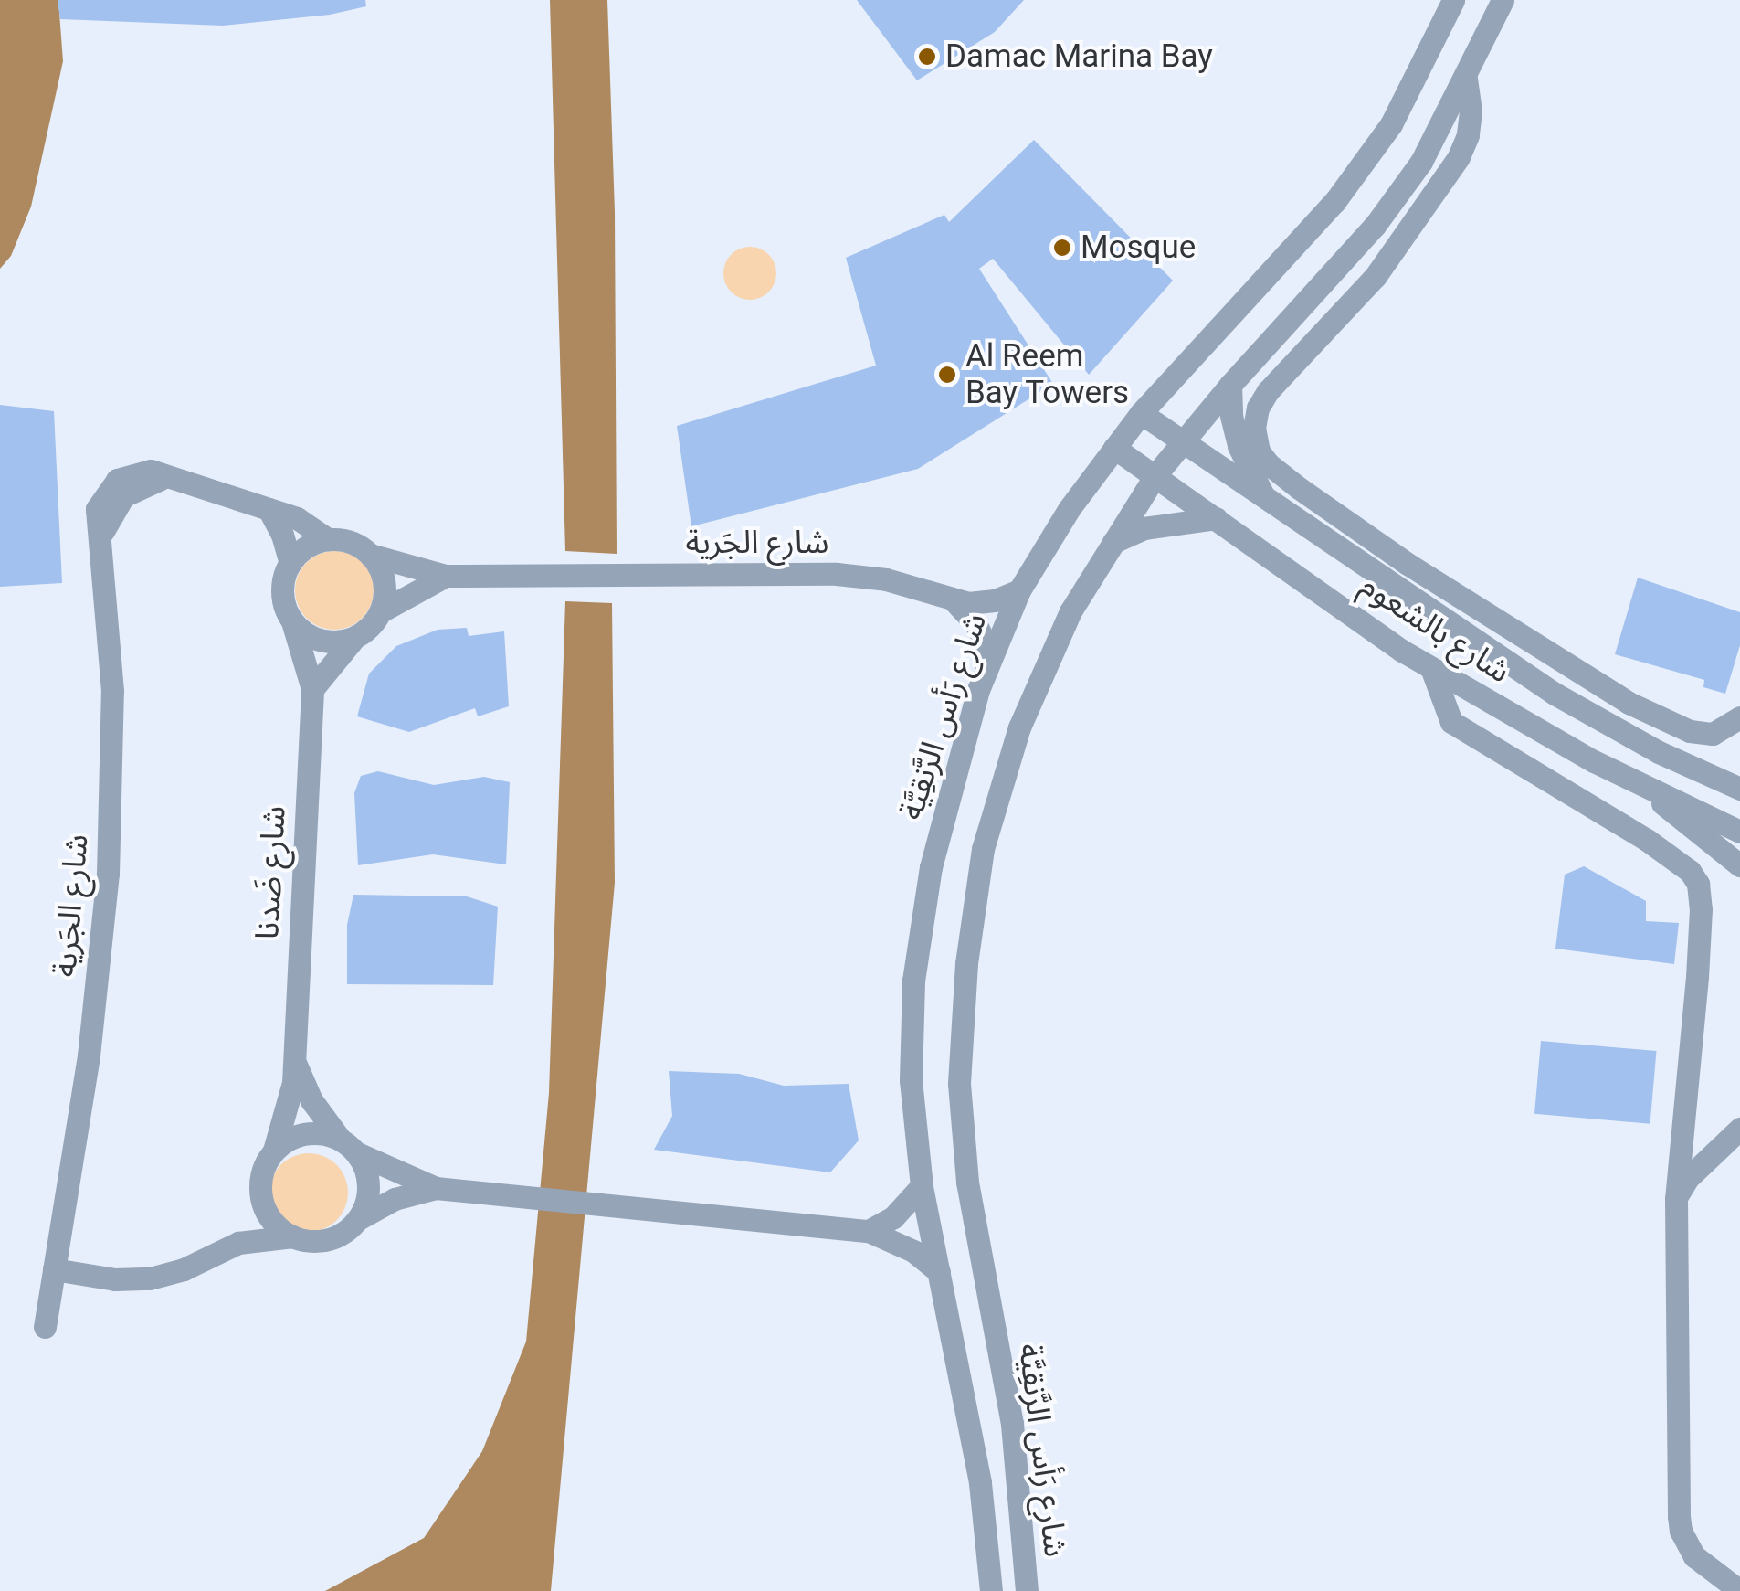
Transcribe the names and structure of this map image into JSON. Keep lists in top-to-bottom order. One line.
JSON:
{"streets":{"street":["شارع الجَرية","شارع بالشعوم","شارع رَأس الرَّنقِيَّة","شارع ضَدنا"]},"crossings":[["شارع الجَرية","شارع رَأس الرَّنقِيَّة"],["شارع الجَرية","شارع ضَدنا"],["شارع بالشعوم","شارع رَأس الرَّنقِيَّة"]],"places":["Damac Marina Bay","Mosque","Al Reem Bay Towers"]}
